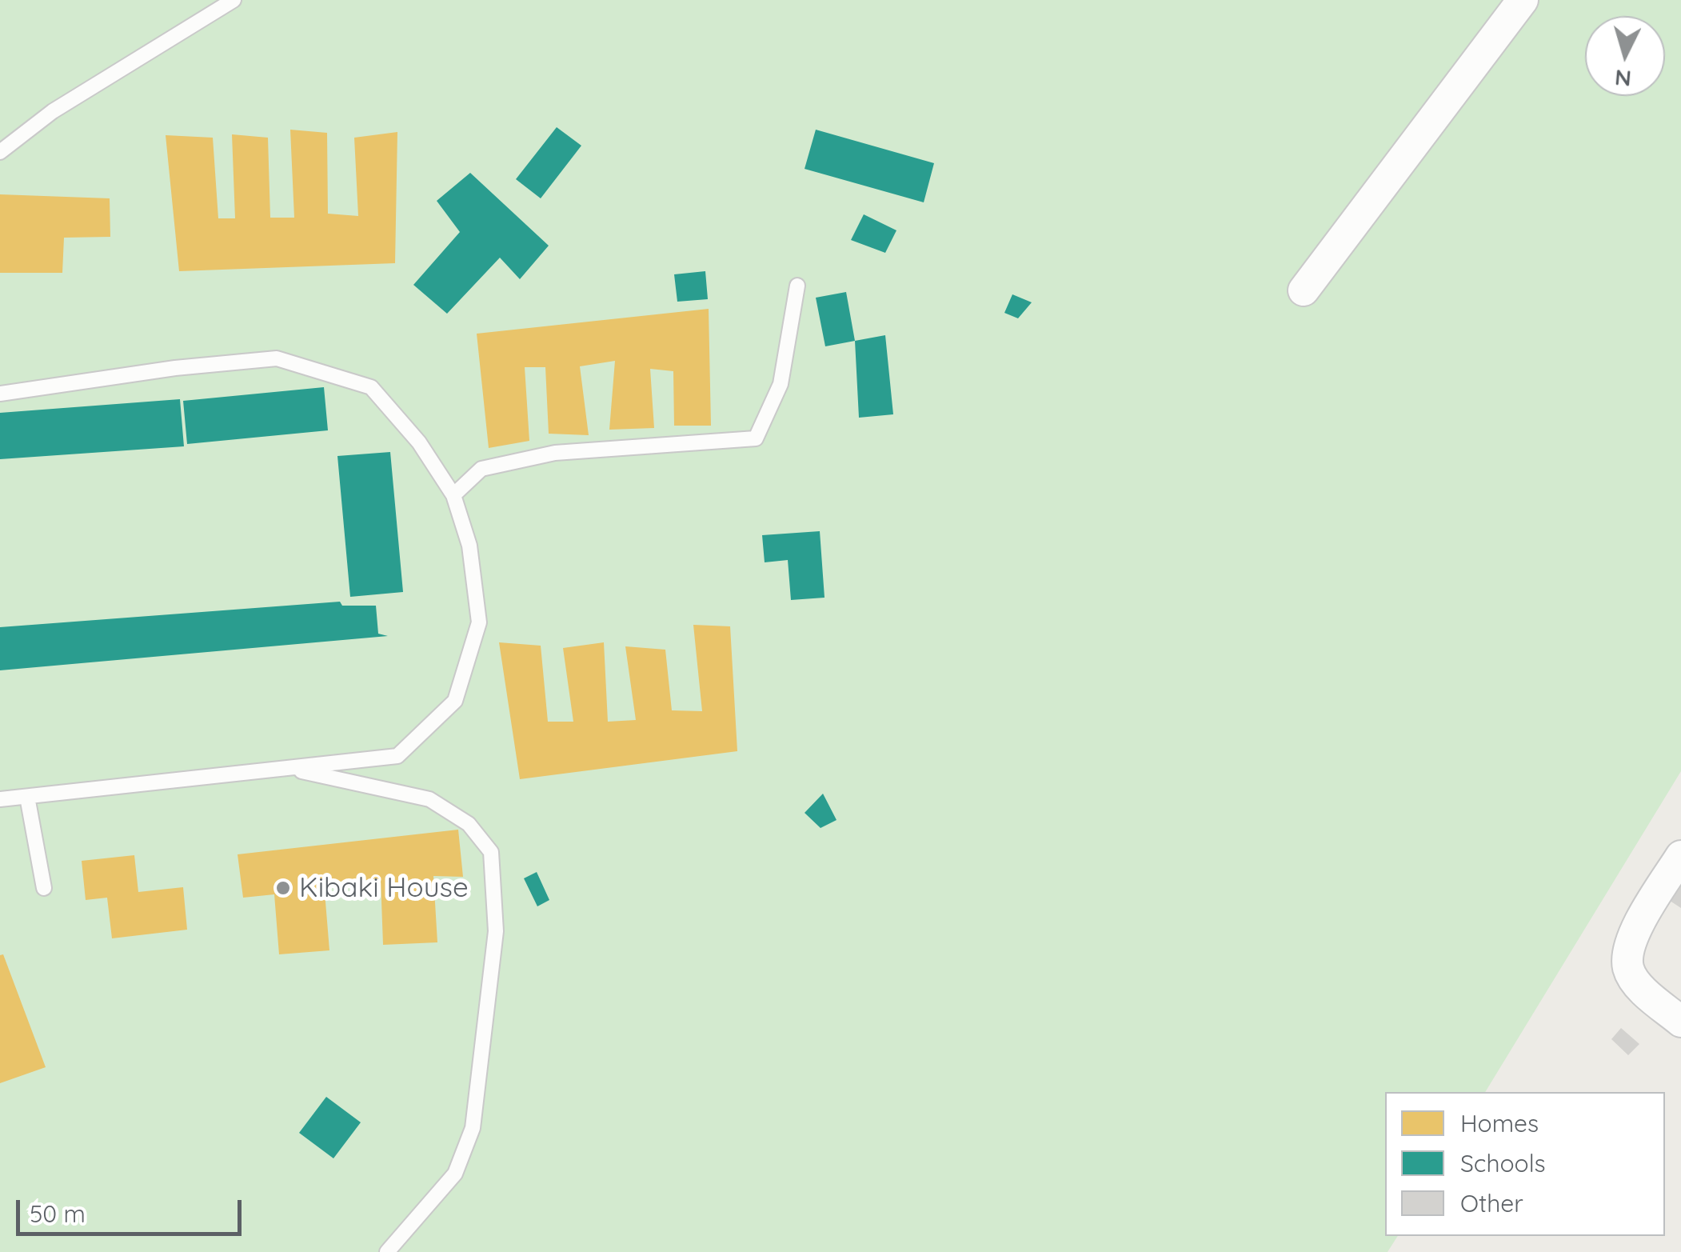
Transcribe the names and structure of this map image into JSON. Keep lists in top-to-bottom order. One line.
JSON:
{"places":["Kibaki House"],"legend":["Homes","Schools","Other"],"scale_bar":"50 m","north":"bottom"}
